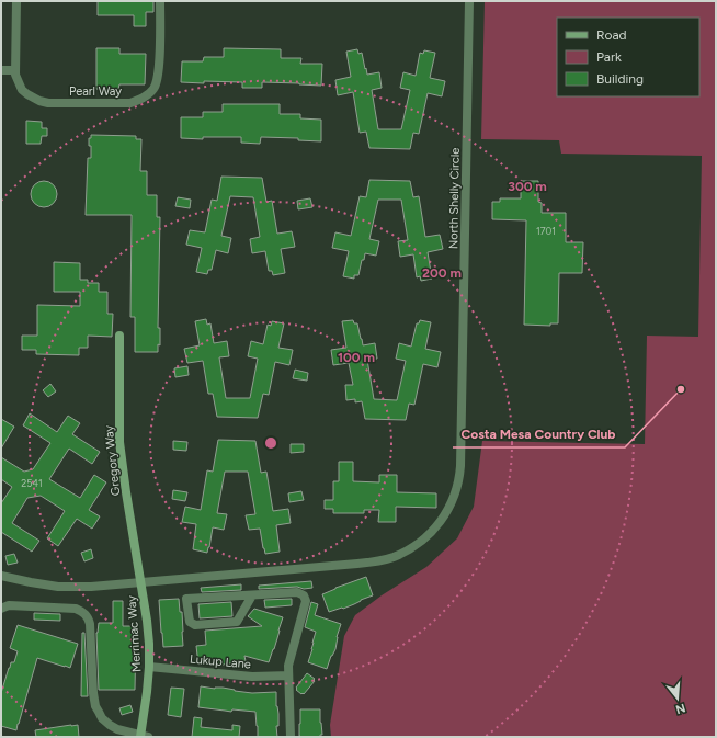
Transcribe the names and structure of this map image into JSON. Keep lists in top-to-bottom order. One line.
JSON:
{"streets":{"street":["Pearl Way","North Shelly Circle","Gregory Way","Merrimac Way","Lukup Lane"]},"crossings":[["North Shelly Circle","Gregory Way"],["North Shelly Circle","Merrimac Way"],["Gregory Way","Merrimac Way"],["Merrimac Way","Lukup Lane"]],"places":["Costa Mesa Country Club"],"house_numbers":["1701","2541"],"legend":["Road","Park","Building"],"north":"bottom","rings":["300 m","200 m","100 m"]}
